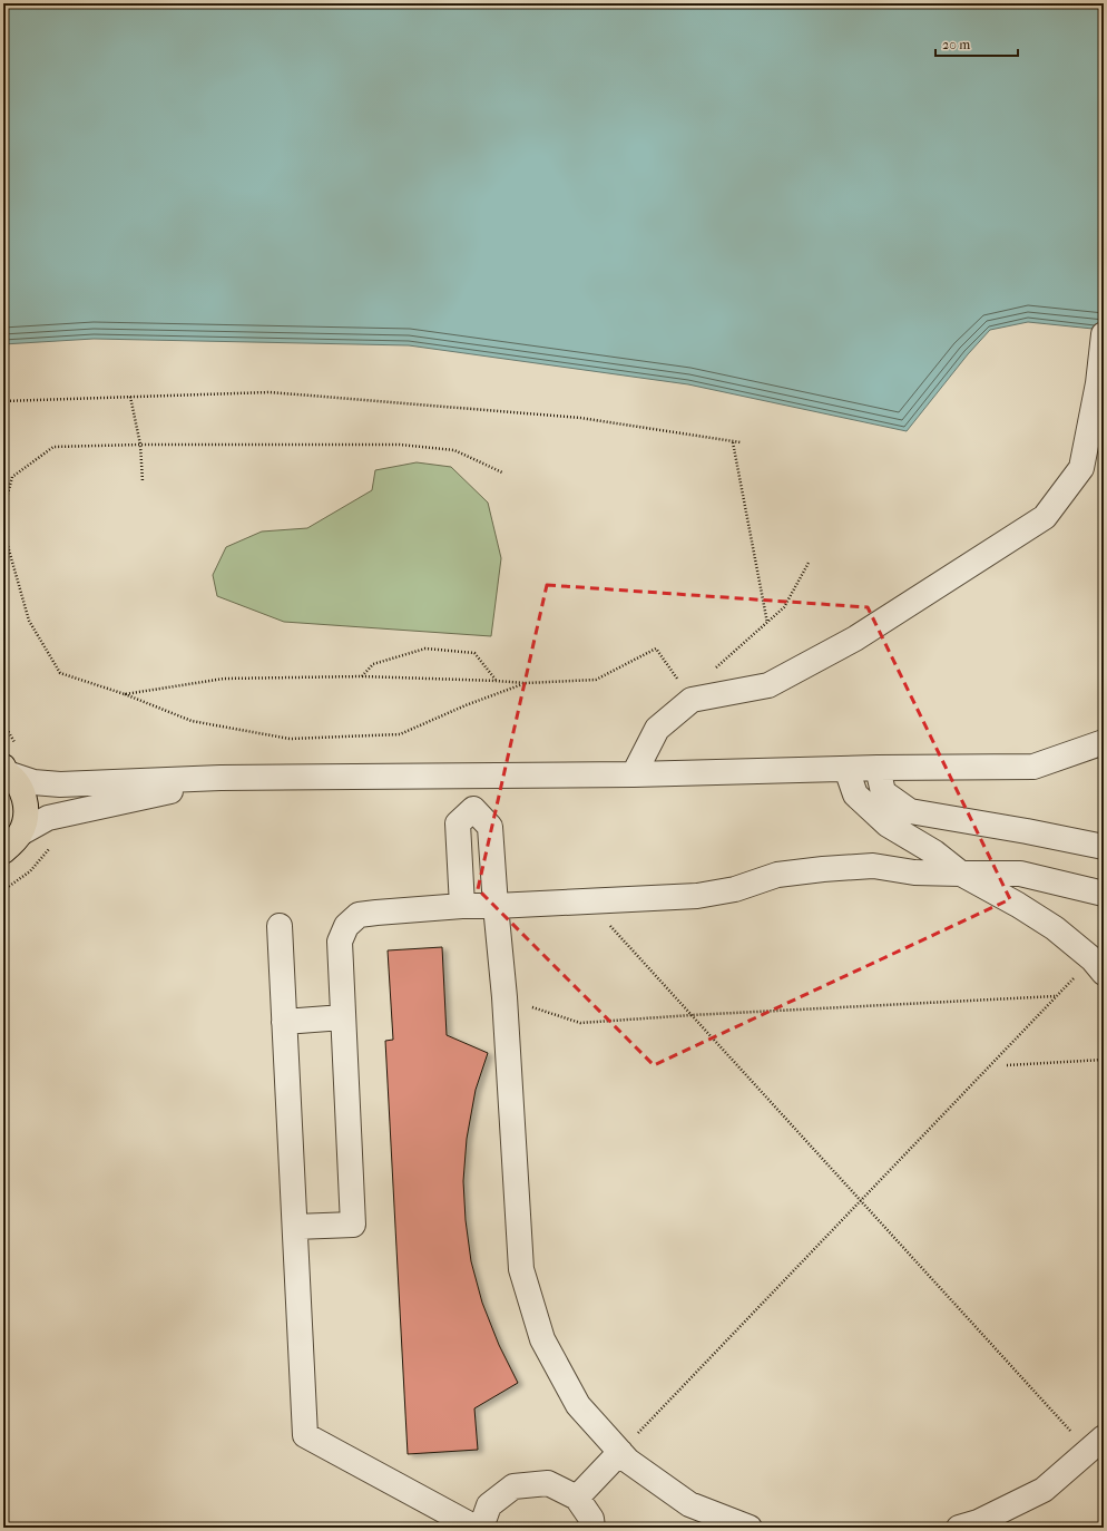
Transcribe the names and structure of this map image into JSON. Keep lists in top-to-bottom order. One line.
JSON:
{"scale_bar":"20 m"}
